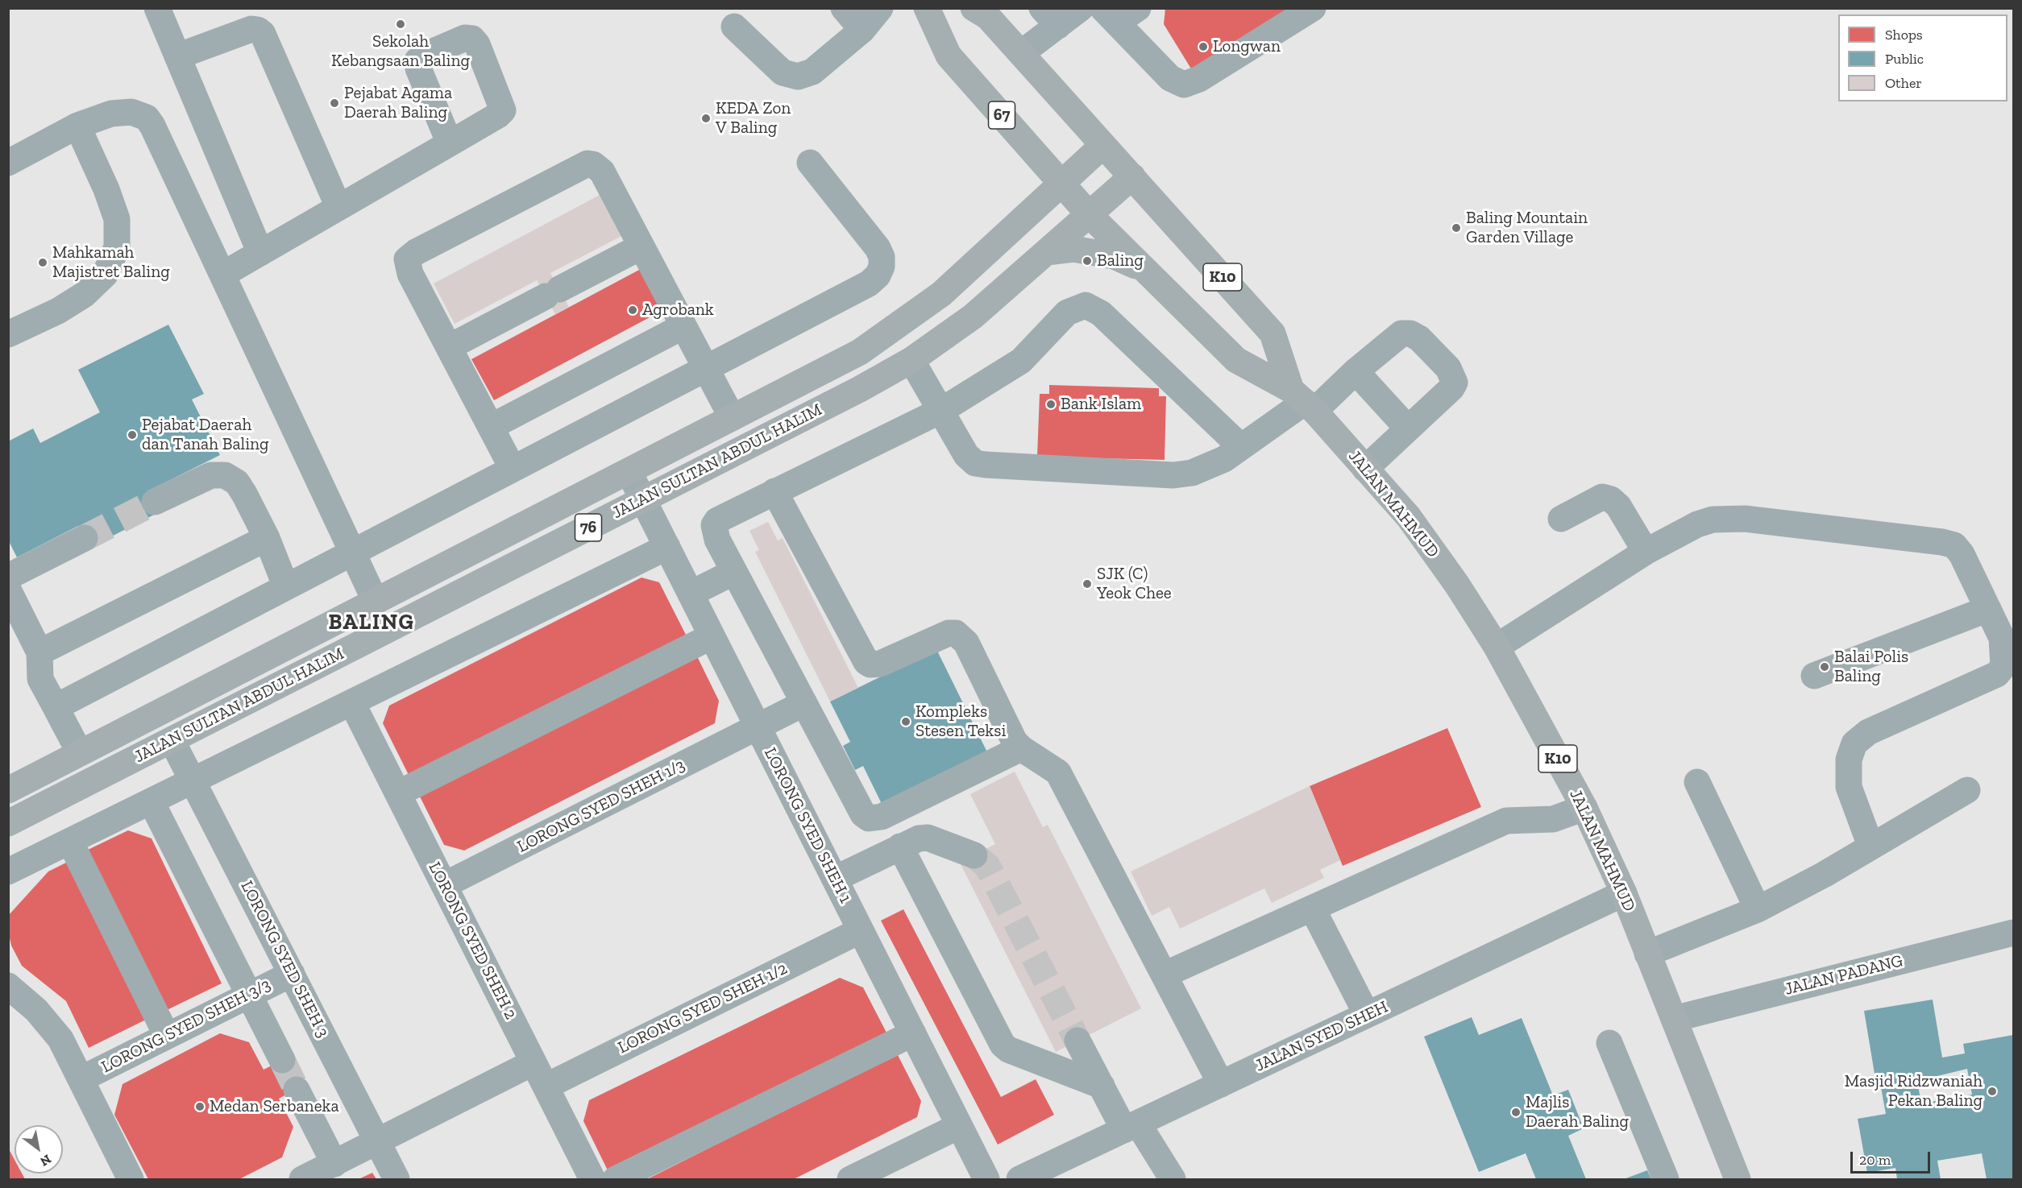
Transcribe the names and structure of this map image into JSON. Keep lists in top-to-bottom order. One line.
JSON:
{"streets":{"main road":["67","K10","JALAN SULTAN ABDUL HALIM","JALAN MAHMUD","76"],"street":["LORONG SYED SHEH 1/3","LORONG SYED SHEH 1","LORONG SYED SHEH 2","LORONG SYED SHEH 3","JALAN PADANG","LORONG SYED SHEH 1/2","LORONG SYED SHEH 3/3","JALAN SYED SHEH"]},"crossings":[["67","JALAN SULTAN ABDUL HALIM"],["67","JALAN MAHMUD"],["JALAN SULTAN ABDUL HALIM","JALAN MAHMUD"],["JALAN SULTAN ABDUL HALIM","LORONG SYED SHEH 1"],["JALAN SULTAN ABDUL HALIM","LORONG SYED SHEH 3"],["JALAN MAHMUD","JALAN PADANG"],["JALAN MAHMUD","JALAN SYED SHEH"],["LORONG SYED SHEH 1/3","LORONG SYED SHEH 1"],["LORONG SYED SHEH 1/3","LORONG SYED SHEH 2"],["LORONG SYED SHEH 1","LORONG SYED SHEH 1/2"],["LORONG SYED SHEH 2","LORONG SYED SHEH 1/2"],["LORONG SYED SHEH 3","LORONG SYED SHEH 3/3"]],"districts":["BALING"],"places":["Sekolah Kebangsaan Baling","Longwan","Pejabat Agama Daerah Baling","KEDA Zon V Baling","Baling Mountain Garden Village","Baling","Mahkamah Majistret Baling","Agrobank","Bank Islam","Pejabat Daerah dan Tanah Baling","SJK (C) Yeok Chee","Balai Polis Baling","Kompleks Stesen Teksi","Masjid Ridzwaniah Pekan Baling","Medan Serbaneka","Majlis Daerah Baling"],"legend":["Shops","Public","Other"],"scale_bar":"20 m","north":"bottom right"}
